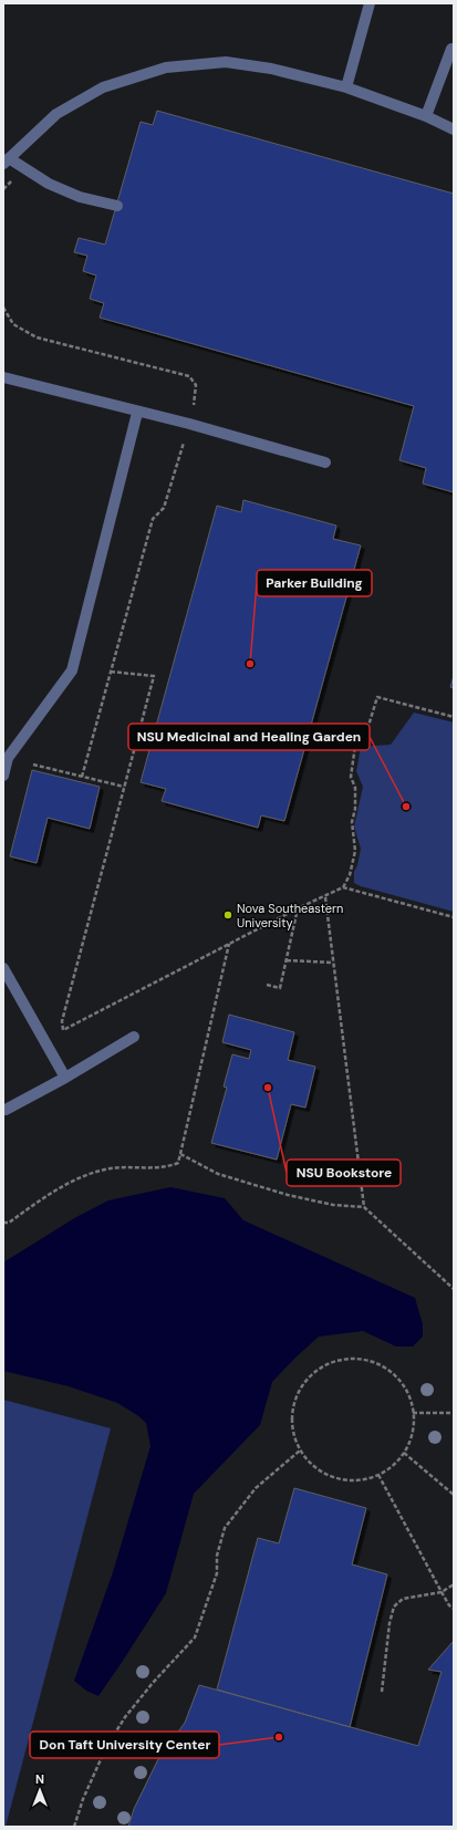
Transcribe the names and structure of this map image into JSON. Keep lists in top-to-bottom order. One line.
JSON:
{"places":["Parker Building","NSU Medicinal and Healing Garden","Nova Southeastern University","NSU Bookstore","Don Taft University Center"],"north":"top"}
